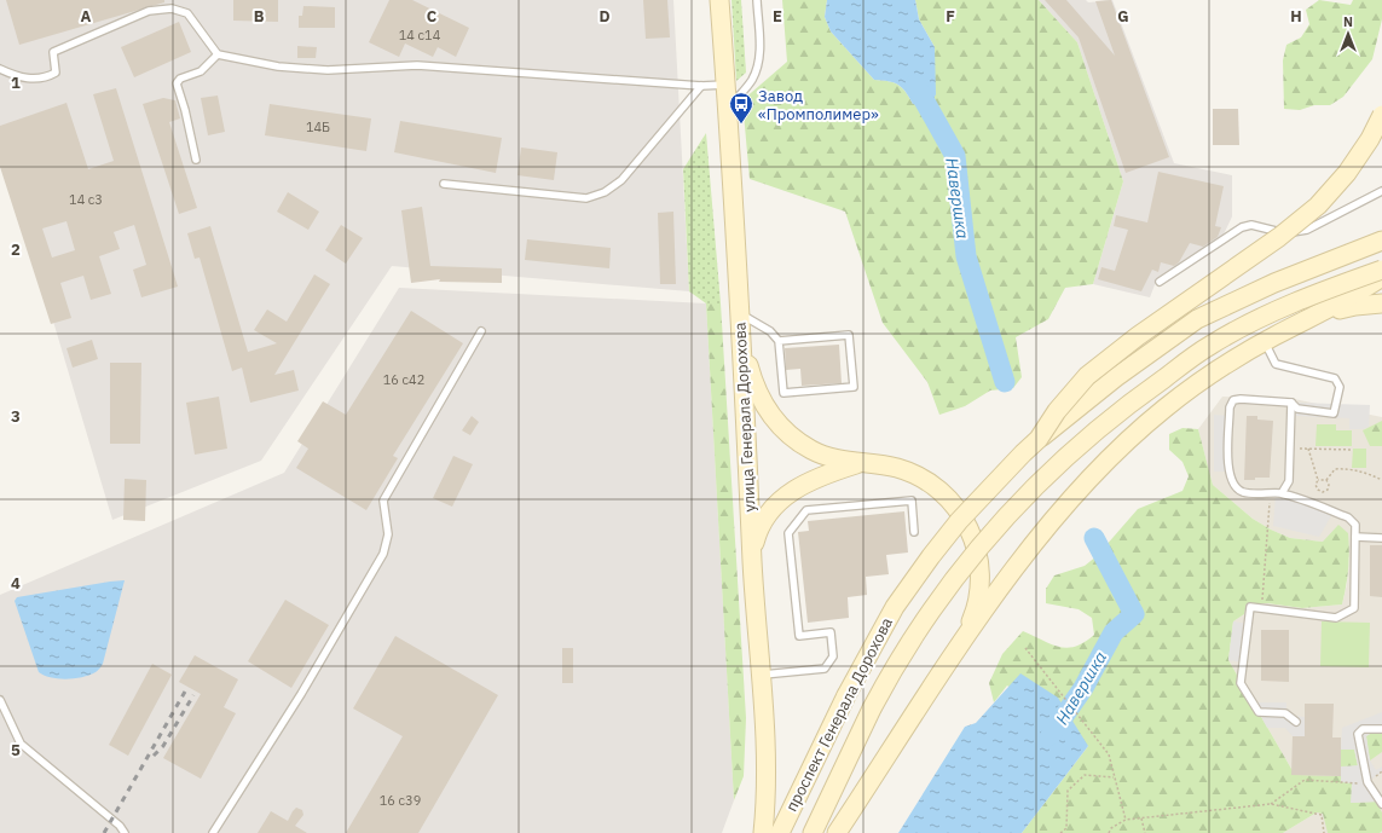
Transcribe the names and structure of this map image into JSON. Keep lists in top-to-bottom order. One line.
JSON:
{"streets":{"main road":["улица Генерала Дорохова","проспект Генерала Дорохова"]},"water":["Навершка"],"places":{"bus stop":["Завод «Промполимер»"]},"house_numbers":["14 с14","14Б","14 с3","16 с42","16 с39"],"north":"top","grid":{"columns":["A","B","C","D","E","F","G","H"],"rows":["1","2","3","4","5"]}}
